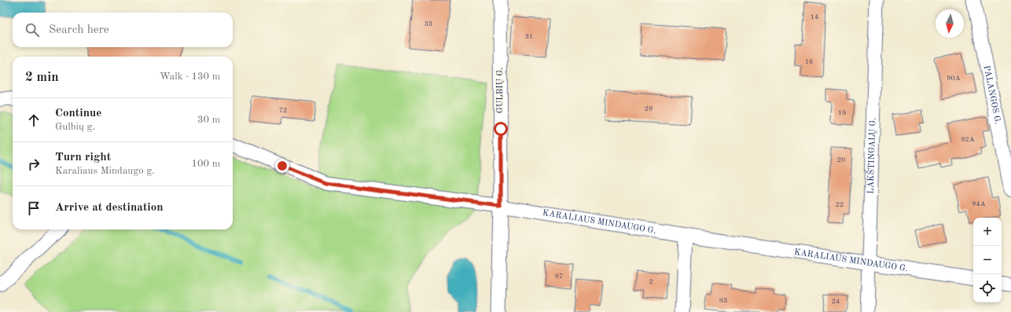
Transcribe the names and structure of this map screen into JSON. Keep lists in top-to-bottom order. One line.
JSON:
{"streets":{"street":["GULBIŲ G.","PALANGOS G.","LAKŠTINGALŲ G.","KARALIAUS MINDAUGO G."]},"crossings":[["GULBIŲ G.","KARALIAUS MINDAUGO G."],["LAKŠTINGALŲ G.","KARALIAUS MINDAUGO G."]],"house_numbers":["14","33","31","16","90A","29","72","18","92A","20","94A","22","87","2","83","24"],"north":"bottom","page":{"search":"Search here","heading":["2 min","Walk · 130 m"],"list":[["Continue","Gulbių g.","30 m"],["Turn right","Karaliaus Mindaugo g.","100 m"],"Arrive at destination"],"map_buttons":["+","−"]}}
